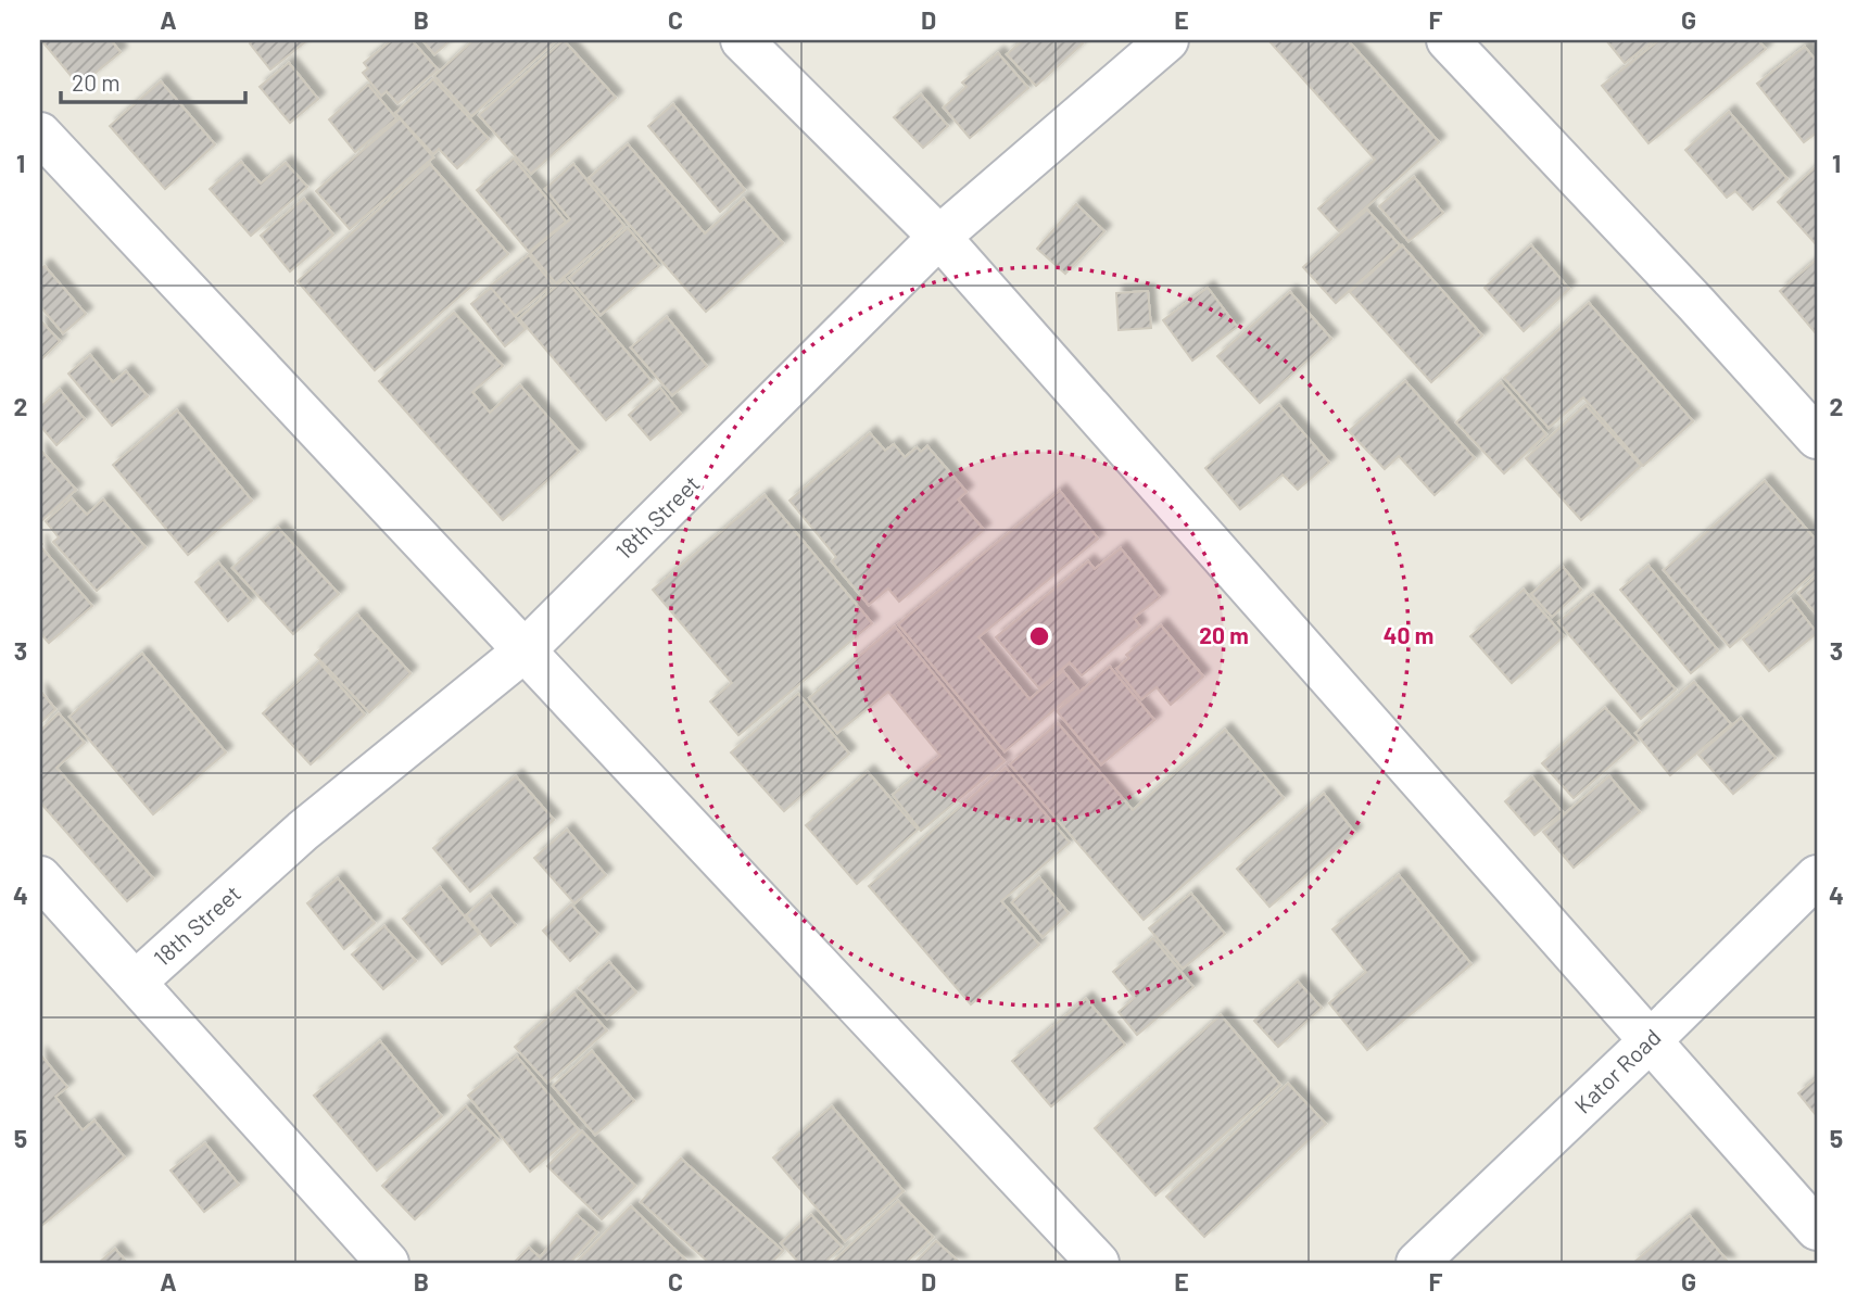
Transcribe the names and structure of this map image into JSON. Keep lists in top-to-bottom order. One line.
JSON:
{"streets":{"street":["18th Street","Kator Road"]},"scale_bar":"20 m","grid":{"columns":["A","B","C","D","E","F","G"],"rows":["1","2","3","4","5"]},"rings":["20 m","40 m"]}
